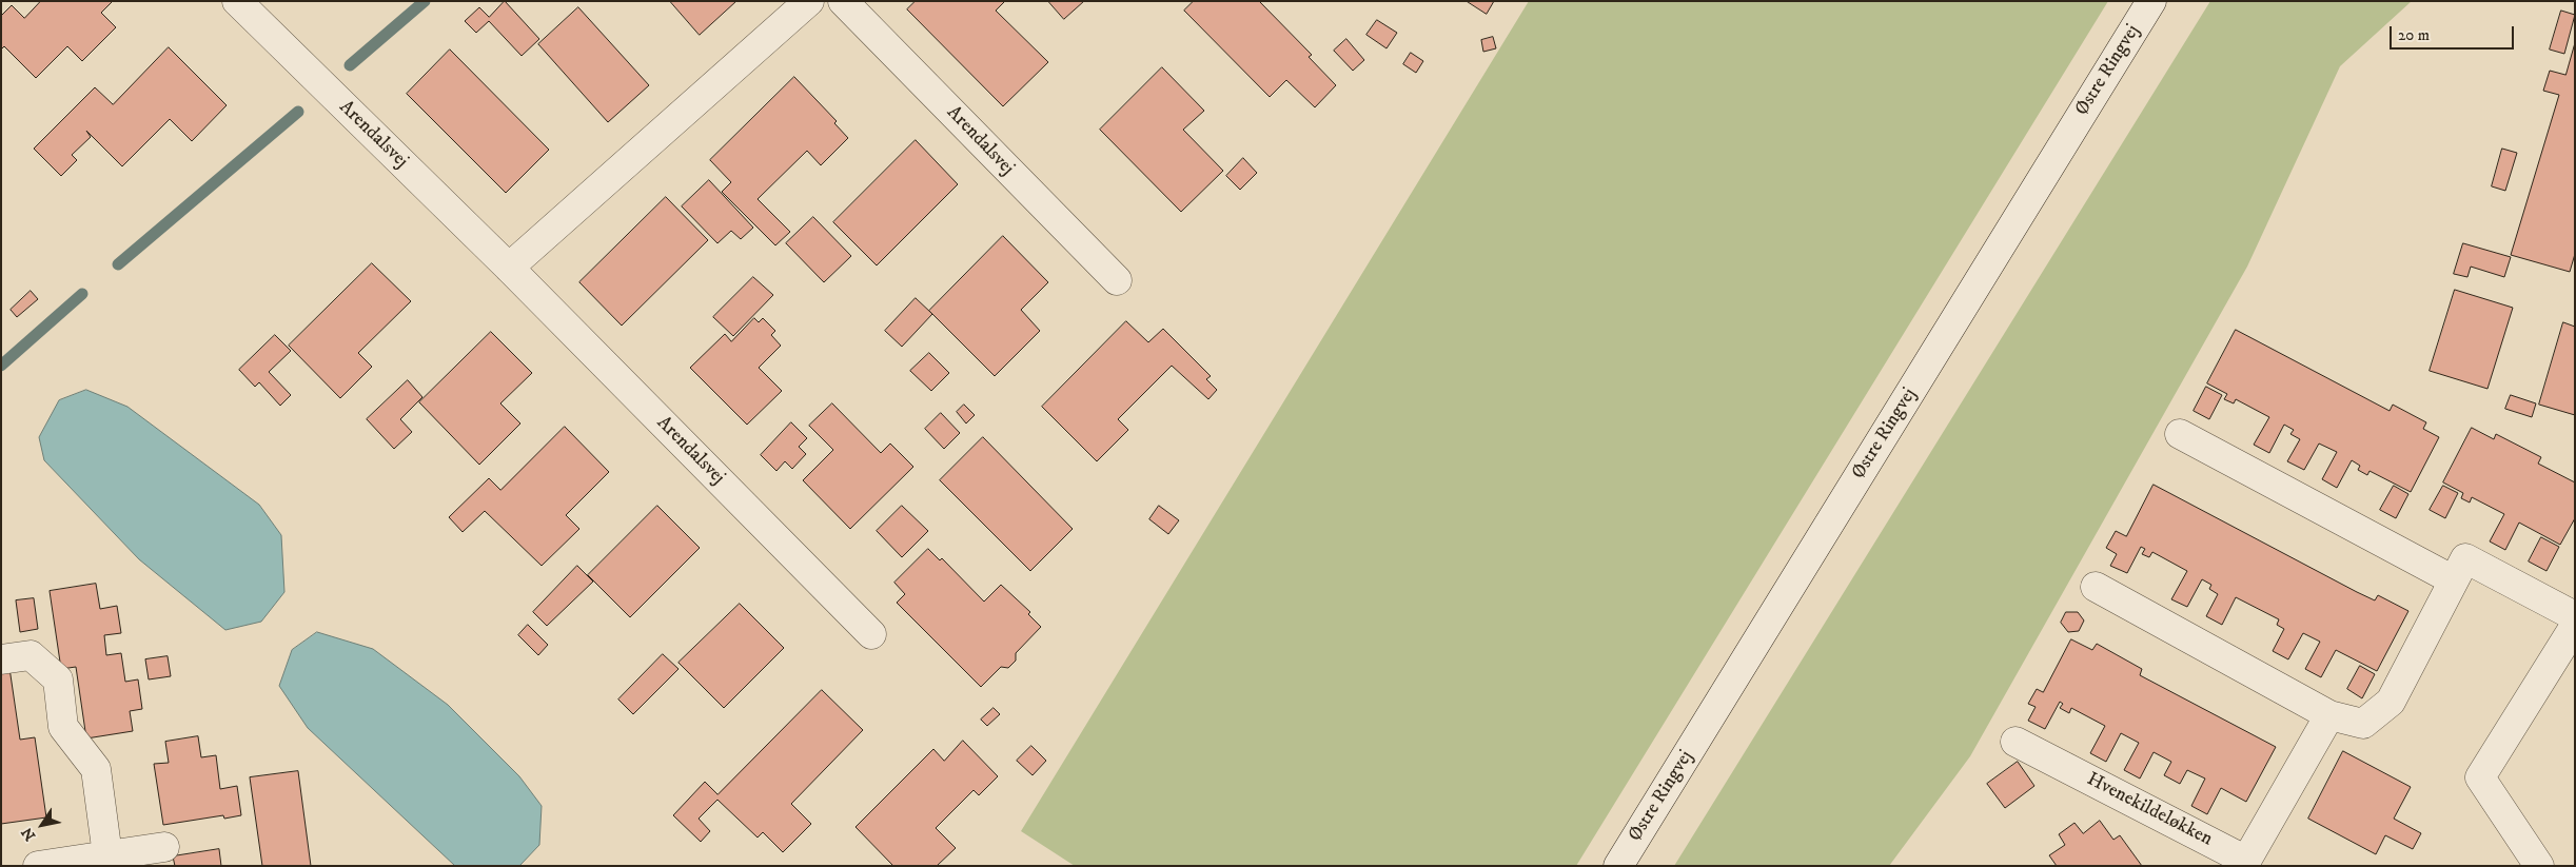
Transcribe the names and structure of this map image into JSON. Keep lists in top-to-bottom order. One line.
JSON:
{"streets":{"street":["Østre Ringvej","Arendalsvej","Hvenekildeløkken"]},"scale_bar":"20 m","north":"bottom left"}
